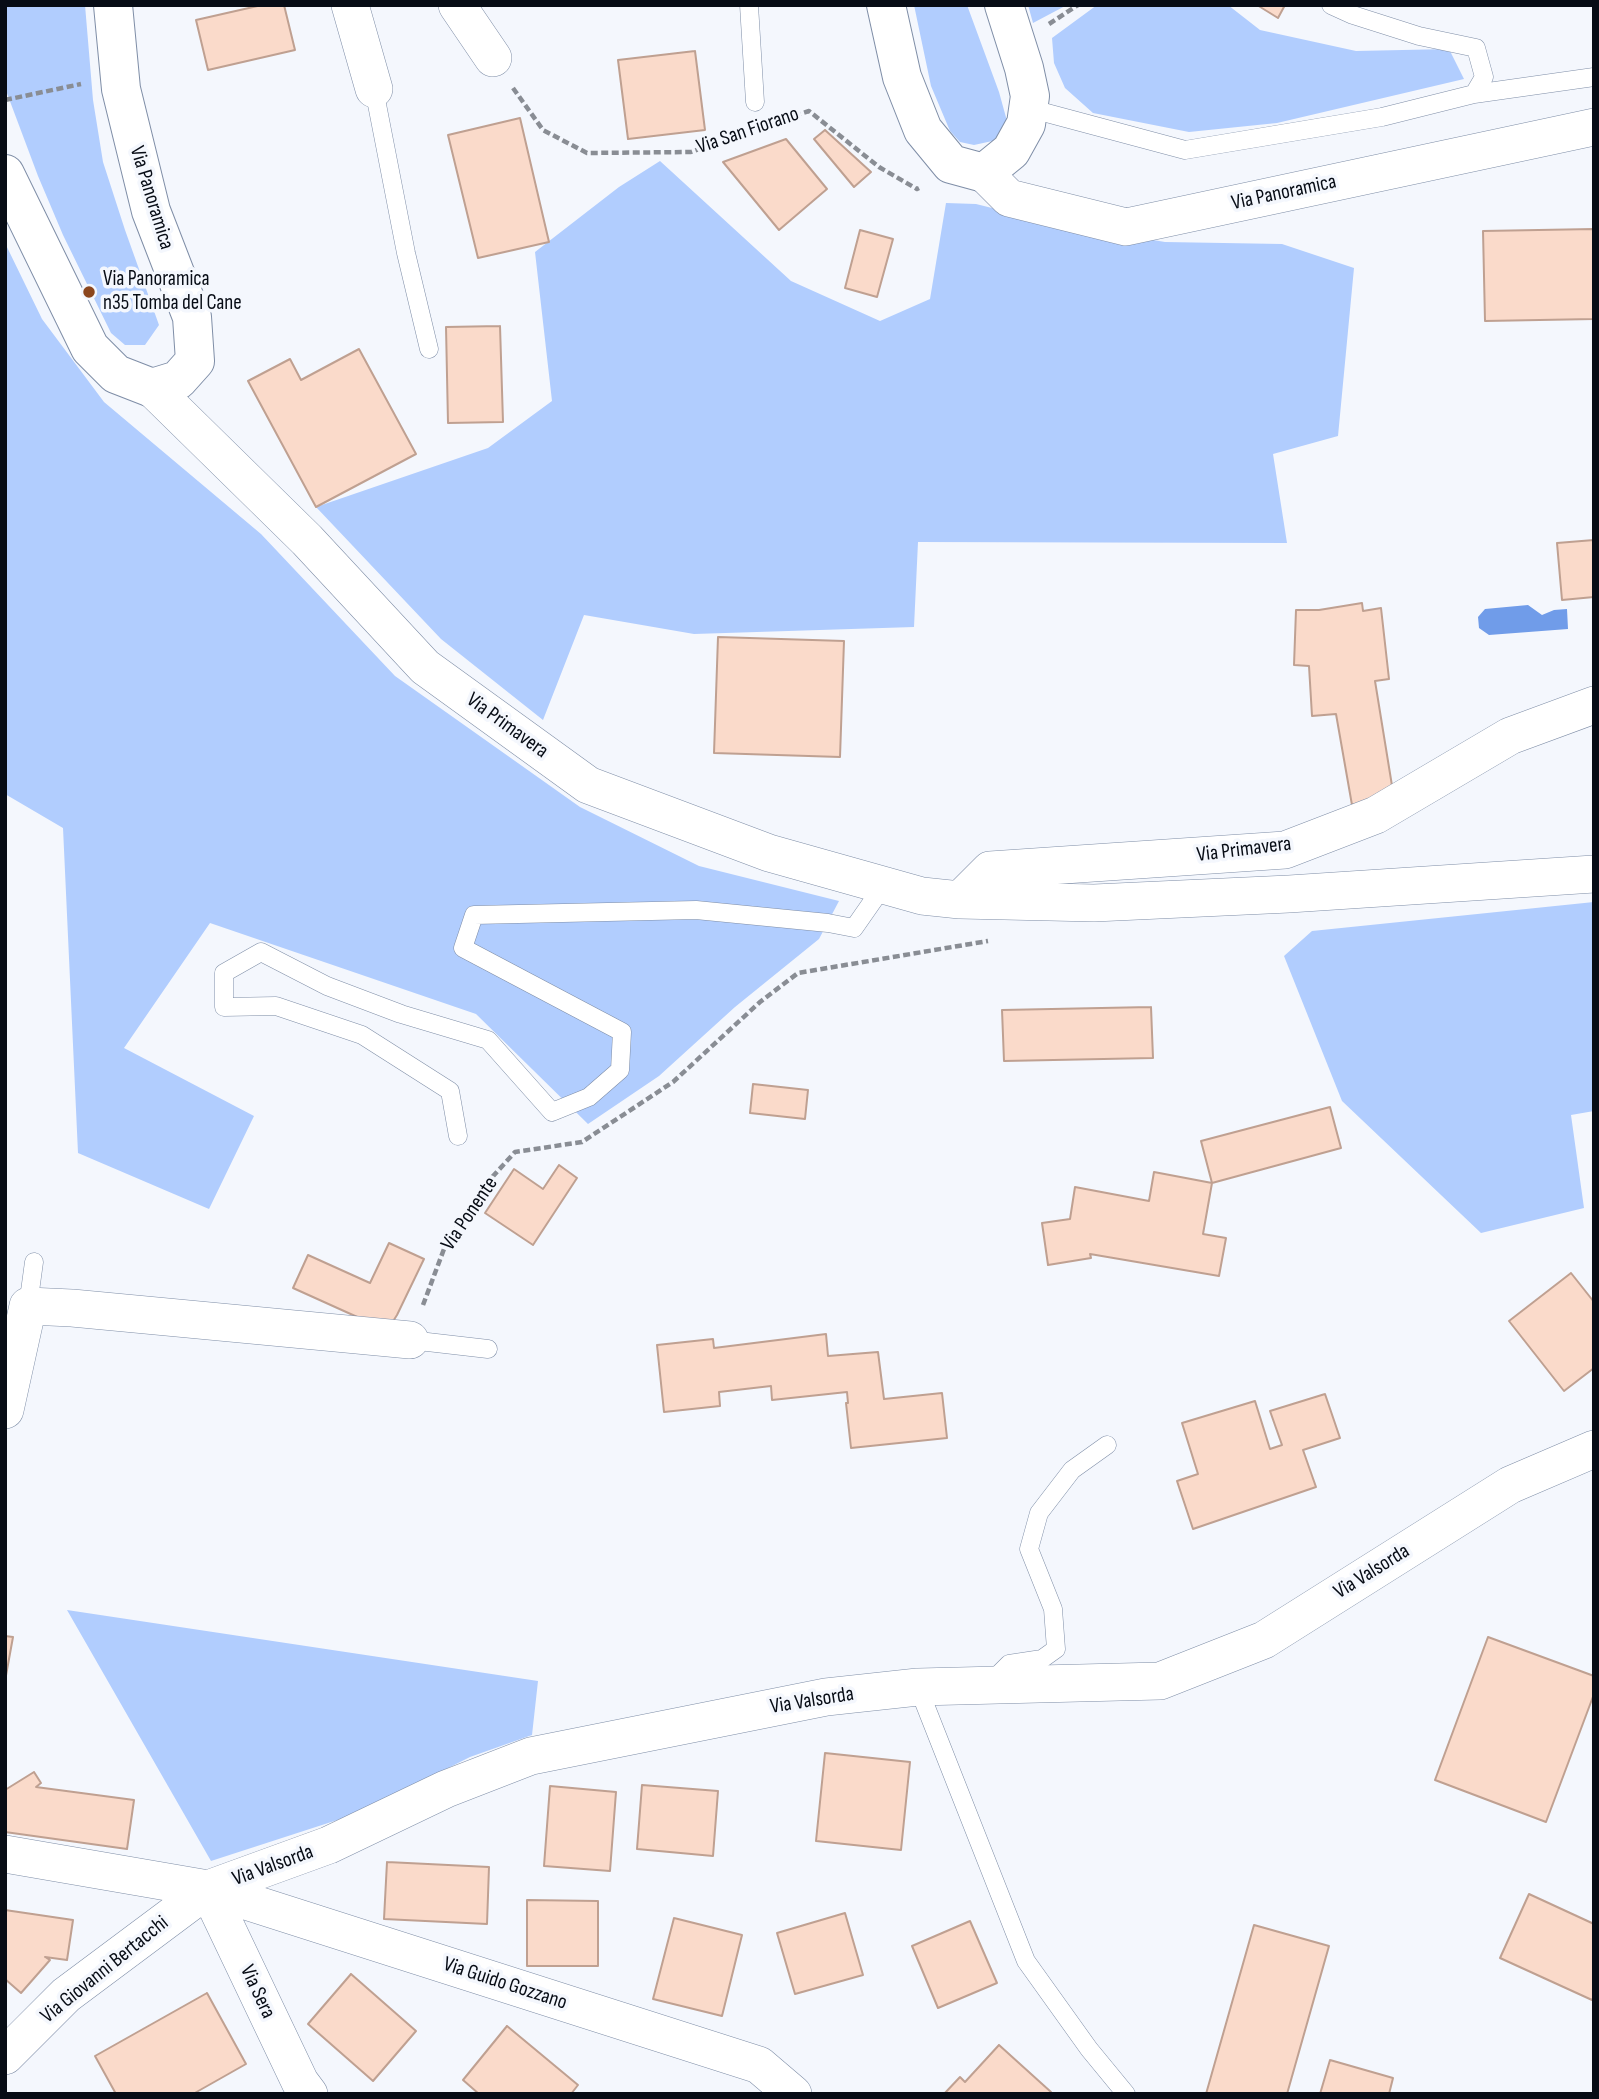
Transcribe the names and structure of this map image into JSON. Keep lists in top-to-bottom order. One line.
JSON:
{"streets":{"street":["Via Panoramica","Via Primavera","Via Valsorda","Via Giovanni Bertacchi","Via Guido Gozzano","Via Sera"],"path":["Via San Fiorano","Via Ponente"]},"crossings":[["Via Panoramica","Via Primavera"],["Via Valsorda","Via Giovanni Bertacchi"],["Via Valsorda","Via Guido Gozzano"],["Via Valsorda","Via Sera"],["Via Giovanni Bertacchi","Via Guido Gozzano"],["Via Giovanni Bertacchi","Via Sera"],["Via Guido Gozzano","Via Sera"]],"places":["Via Panoramica n35 Tomba del Cane"]}
